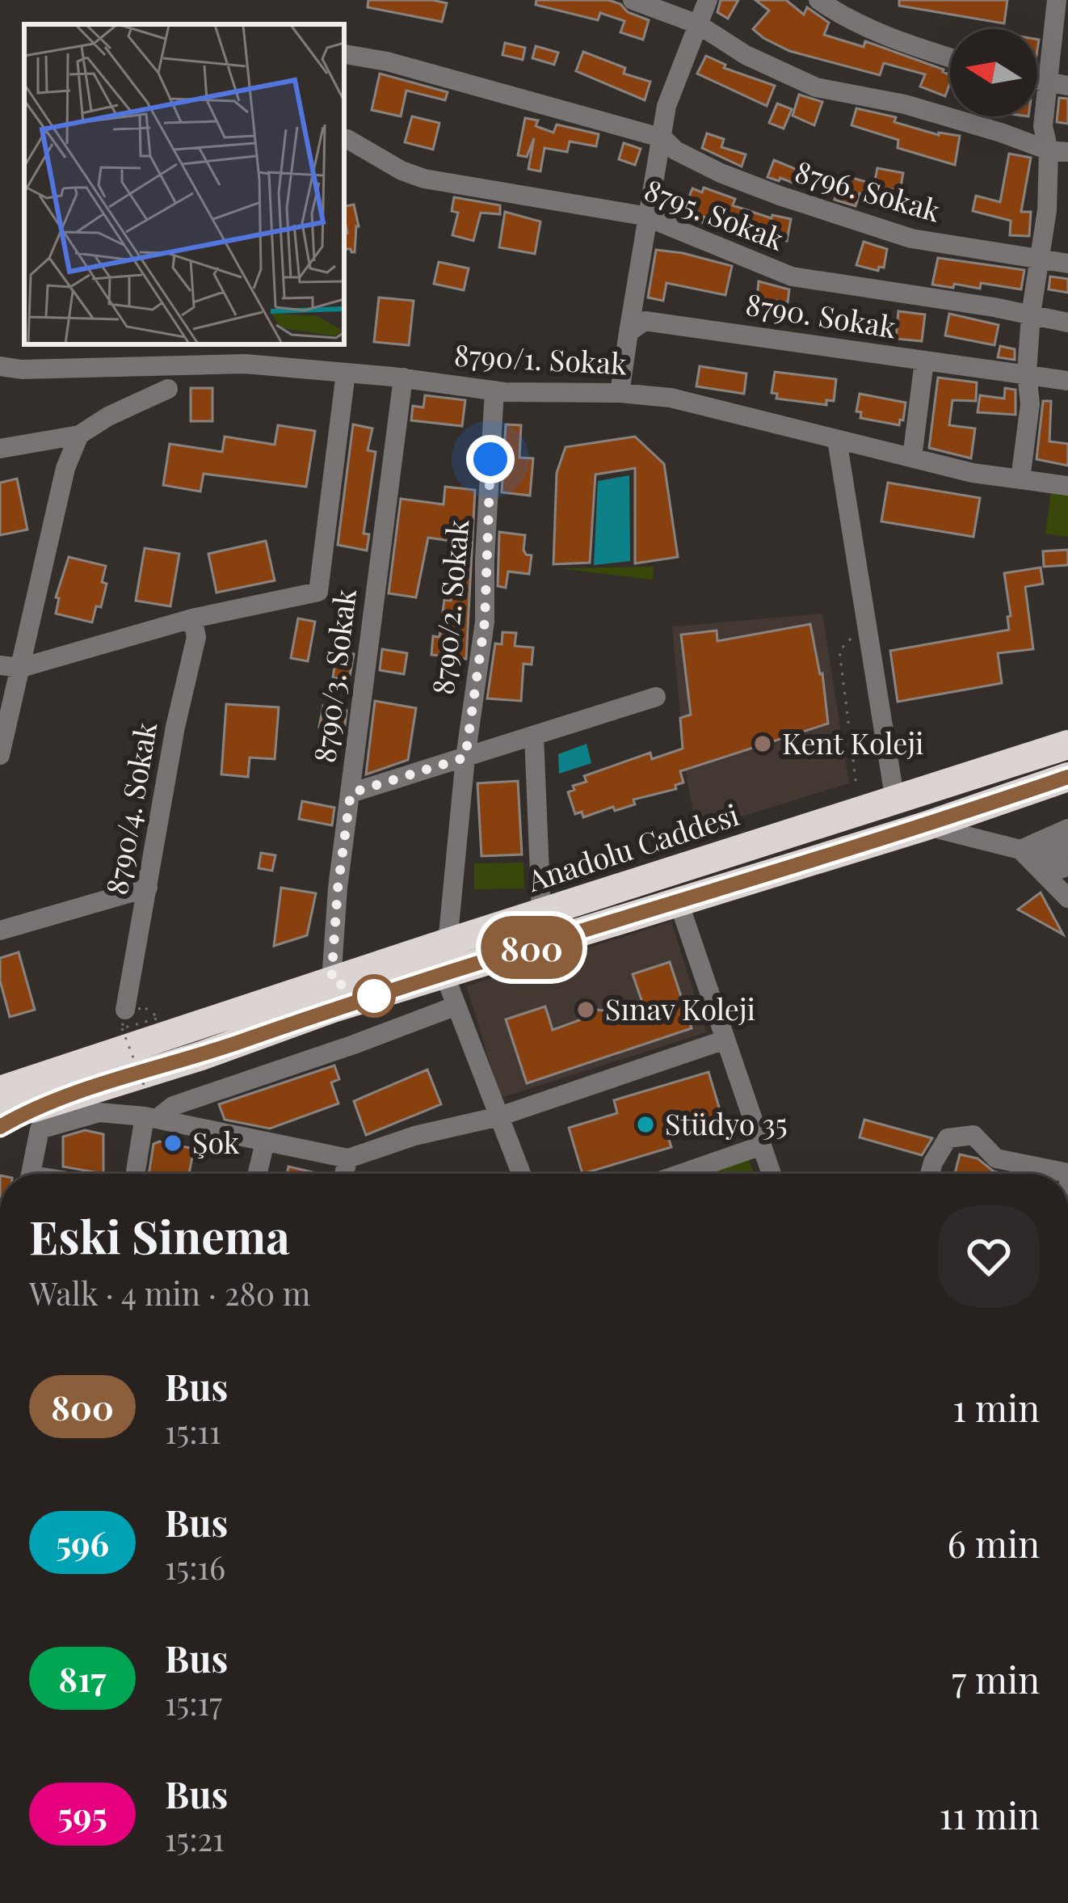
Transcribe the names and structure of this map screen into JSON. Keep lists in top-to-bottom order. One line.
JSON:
{"streets":{"highway":["Anadolu Caddesi"],"street":["8796. Sokak","8795. Sokak","8790. Sokak","8790/1. Sokak","8790/2. Sokak","8790/3. Sokak","8790/4. Sokak"]},"crossings":[["8790/1. Sokak","8790/2. Sokak"],["8790/1. Sokak","8790/3. Sokak"],["8790/2. Sokak","Anadolu Caddesi"],["8790/3. Sokak","Anadolu Caddesi"]],"places":["Kent Koleji","Sınav Koleji","Stüdyo 35","Şok"],"lines":["bus line 800"],"north":"left","page":{"on_map":"800","heading":["Eski Sinema","Walk · 4 min · 280 m"],"list":[{"mark":"800","name":"Bus","note":"15:11","value":"1 min"},{"mark":"596","name":"Bus","note":"15:16","value":"6 min"},{"mark":"817","name":"Bus","note":"15:17","value":"7 min"},{"mark":"595","name":"Bus","note":"15:21","value":"11 min"}]}}
